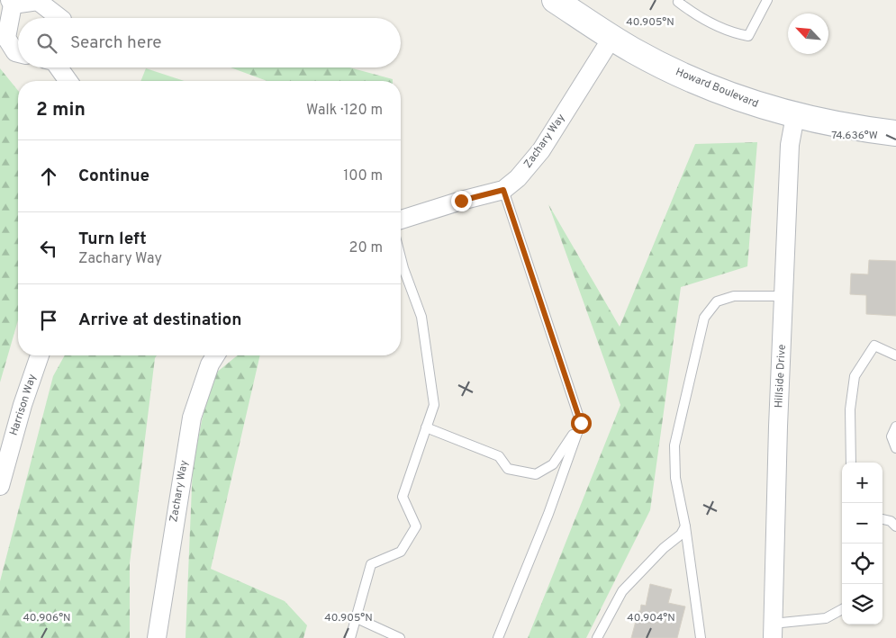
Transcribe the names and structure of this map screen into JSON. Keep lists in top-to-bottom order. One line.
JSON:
{"streets":{"main road":["Howard Boulevard"],"street":["Zachary Way","Hillside Drive","Harrison Way"]},"crossings":[["Howard Boulevard","Zachary Way"],["Howard Boulevard","Hillside Drive"]],"north":"top left","page":{"search":"Search here","heading":["2 min","Walk · 120 m"],"list":[["Continue","100 m"],["Turn left","Zachary Way","20 m"],"Arrive at destination"],"map_buttons":["+","−"]},"coordinates":["40.905°N","74.636°W","40.906°N","40.904°N"]}
